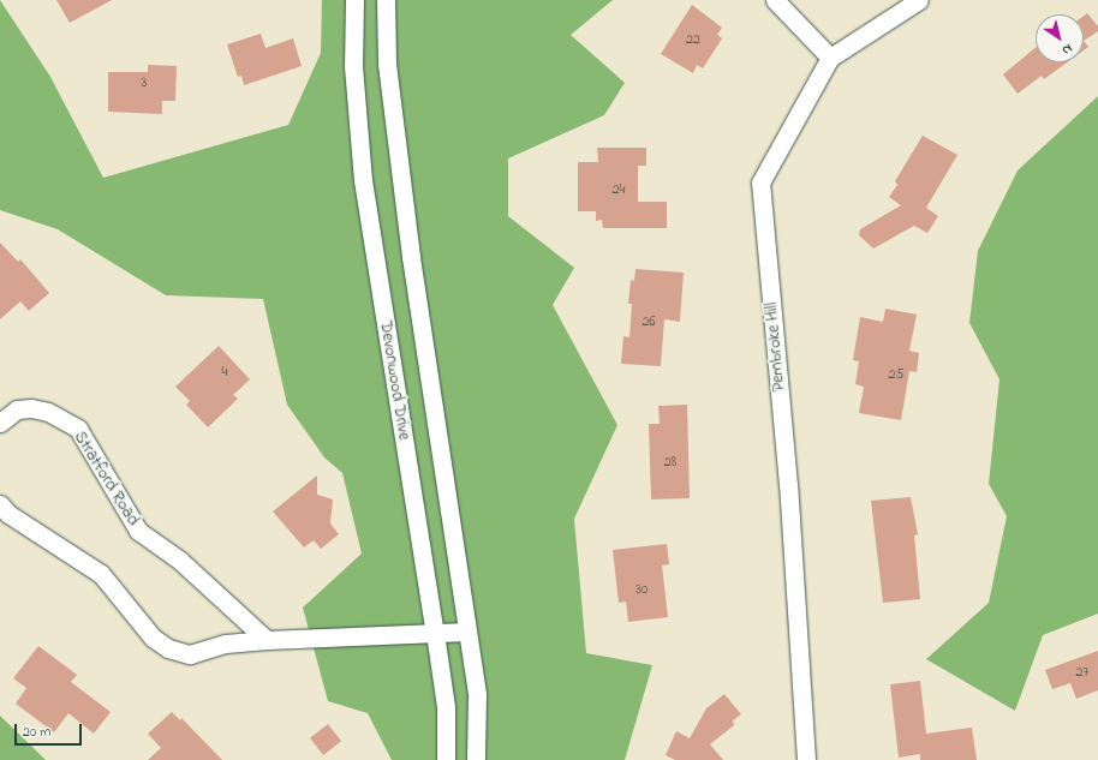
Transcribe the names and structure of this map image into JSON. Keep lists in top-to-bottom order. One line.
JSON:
{"streets":{"street":["Pembroke Hill","Devonwood Drive","Stratford Road"]},"house_numbers":["22","3","24","26","4","25","28","30","27"],"scale_bar":"20 m","north":"bottom right"}
